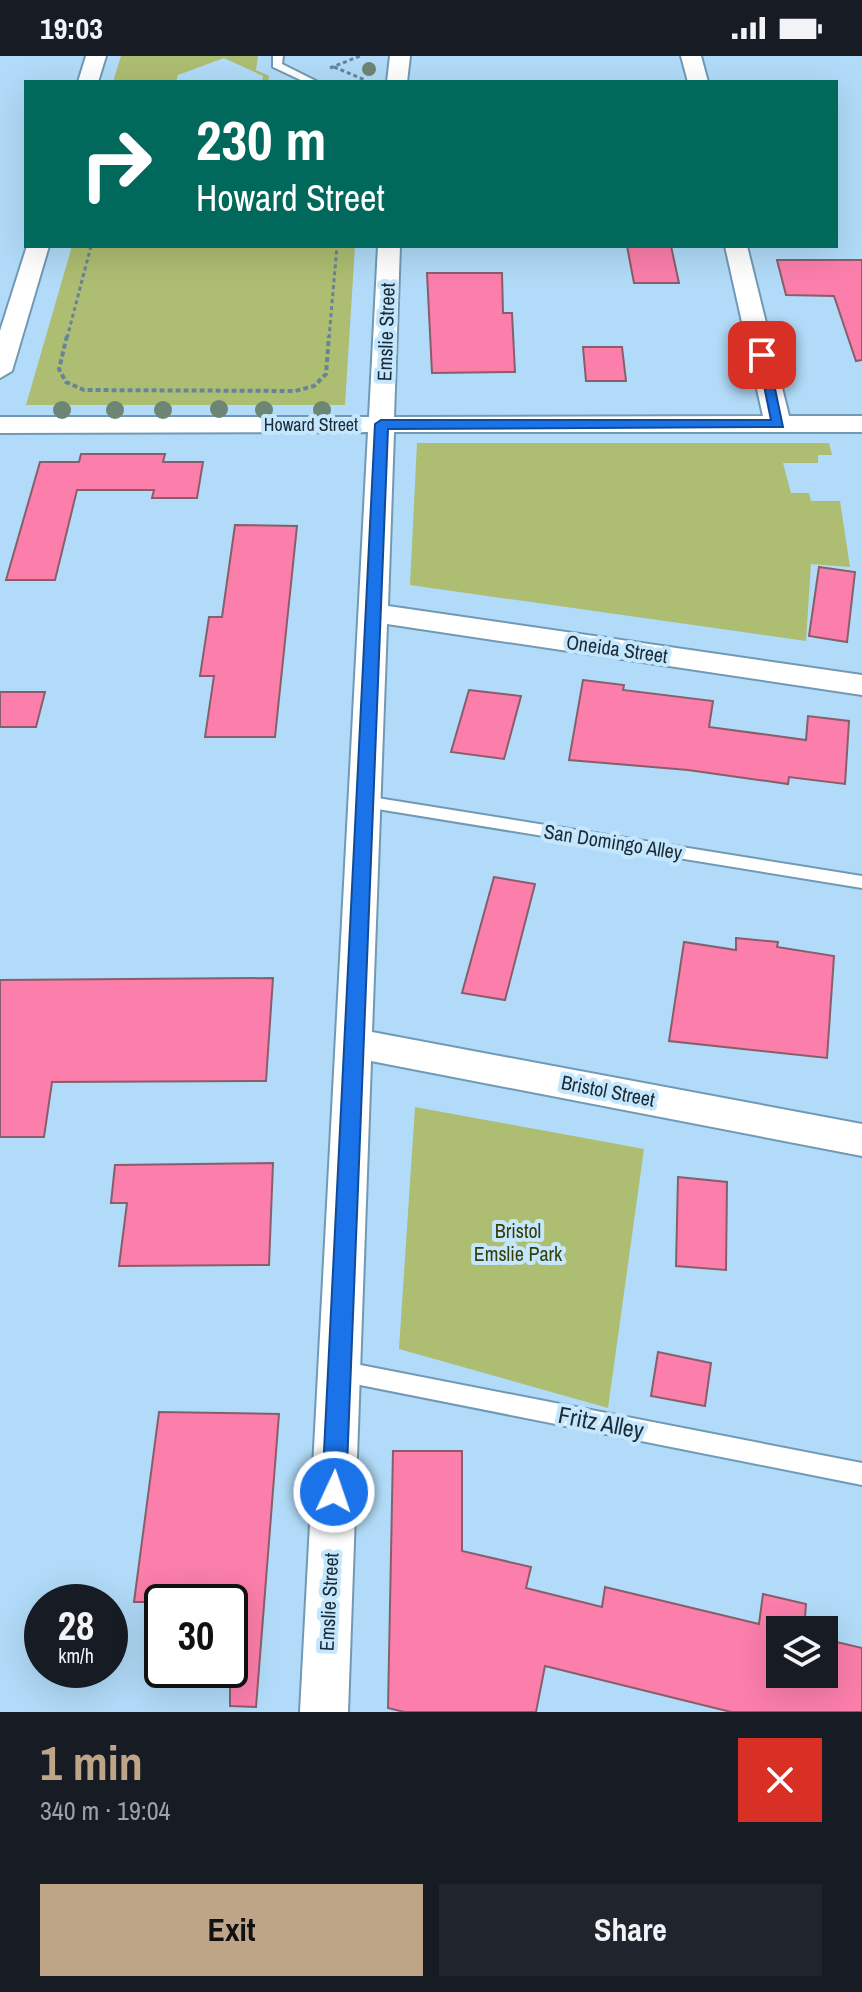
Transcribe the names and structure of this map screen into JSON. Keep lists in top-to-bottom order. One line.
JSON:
{"streets":{"street":["Emslie Street","Howard Street","Oneida Street","Bristol Street"],"lane":["San Domingo Alley","Fritz Alley"]},"crossings":[["Emslie Street","Howard Street"],["Emslie Street","Oneida Street"],["Emslie Street","San Domingo Alley"],["Emslie Street","Bristol Street"],["Emslie Street","Fritz Alley"]],"parks":["Bristol Emslie Park"],"page":{"status":"19:03","turn":["230 m","Howard Street"],"speed":"28 km/h","limit":"30","heading":["1 min","340 m · 19:04"],"buttons":["Exit","Share"]}}
